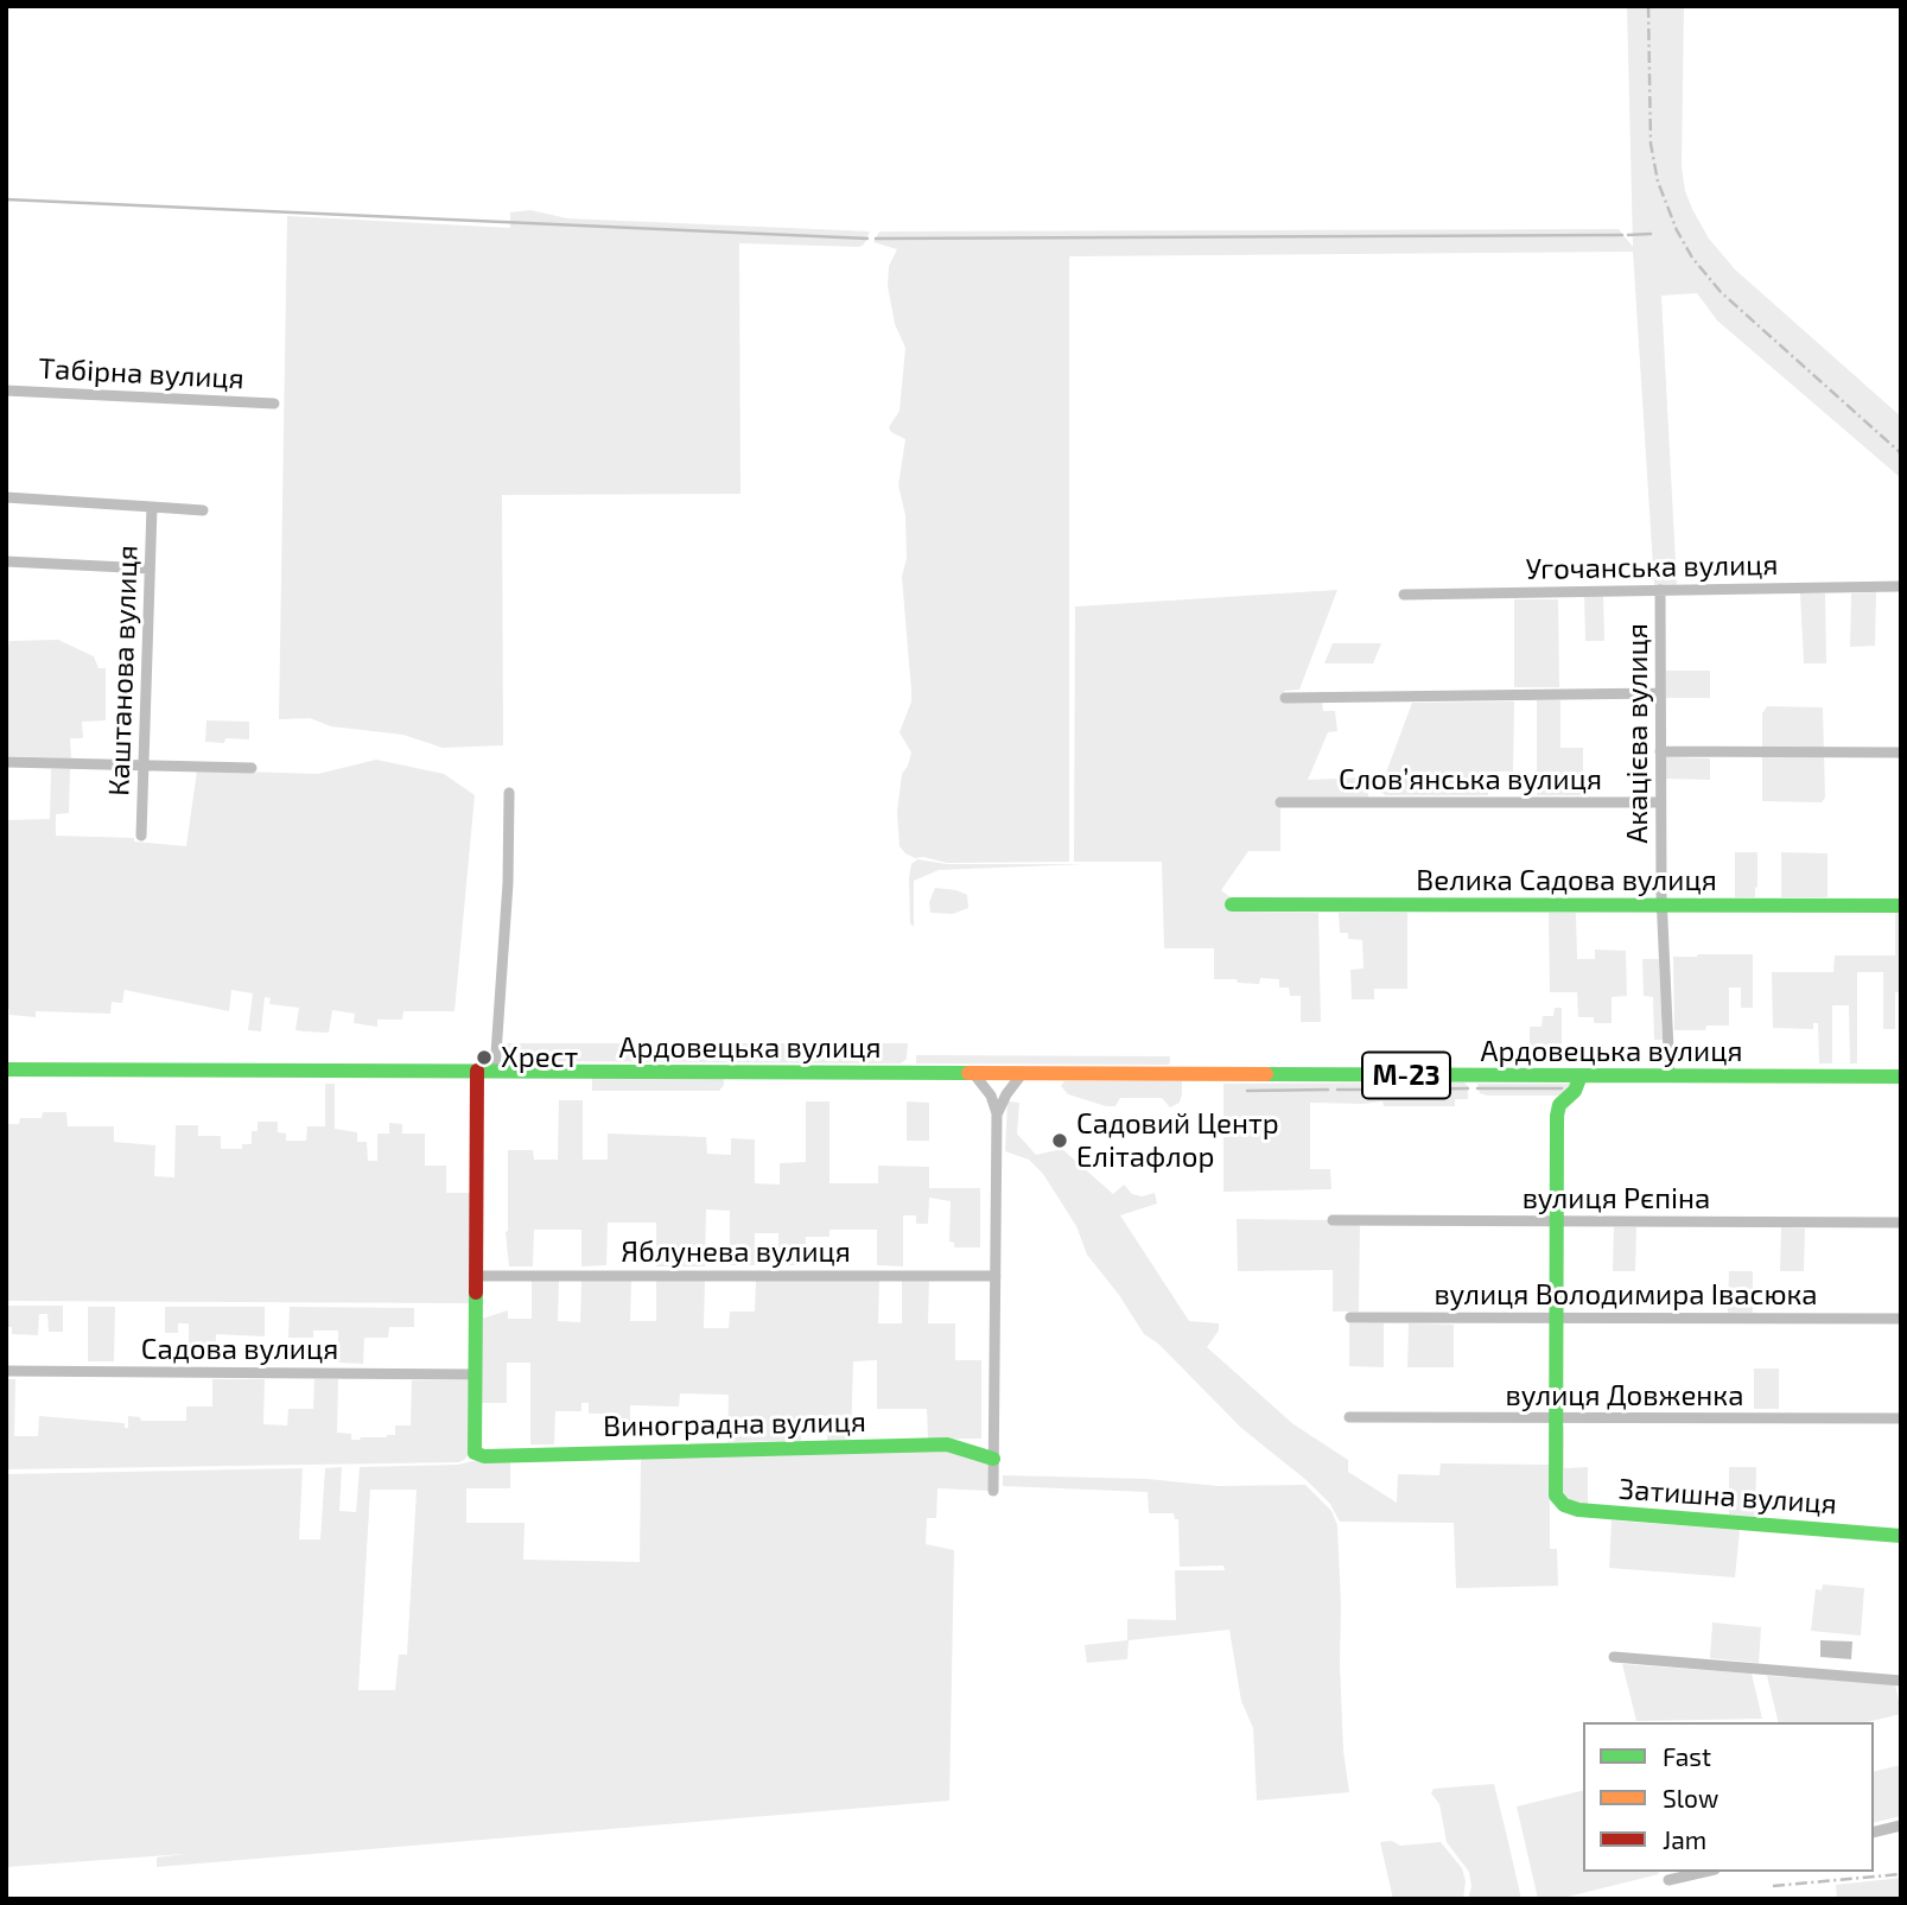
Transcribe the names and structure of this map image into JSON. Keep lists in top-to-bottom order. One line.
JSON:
{"streets":{"main road":["Велика Садова вулиця","Ардовецька вулиця","М-23","Виноградна вулиця","Затишна вулиця"],"street":["Табірна вулиця","Угочанська вулиця","Каштанова вулиця","Акацієва вулиця","Словʼянська вулиця","вулиця Рєпіна","Яблунева вулиця","вулиця Володимира Івасюка","Садова вулиця","вулиця Довженка"]},"crossings":[["Угочанська вулиця","Акацієва вулиця"],["Акацієва вулиця","Словʼянська вулиця"],["Акацієва вулиця","Велика Садова вулиця"],["Акацієва вулиця","Ардовецька вулиця"],["Садова вулиця","Виноградна вулиця"],["вулиця Довженка","Затишна вулиця"]],"places":["Хрест","Садовий Центр Елітафлор"],"legend":["Fast","Slow","Jam"]}
